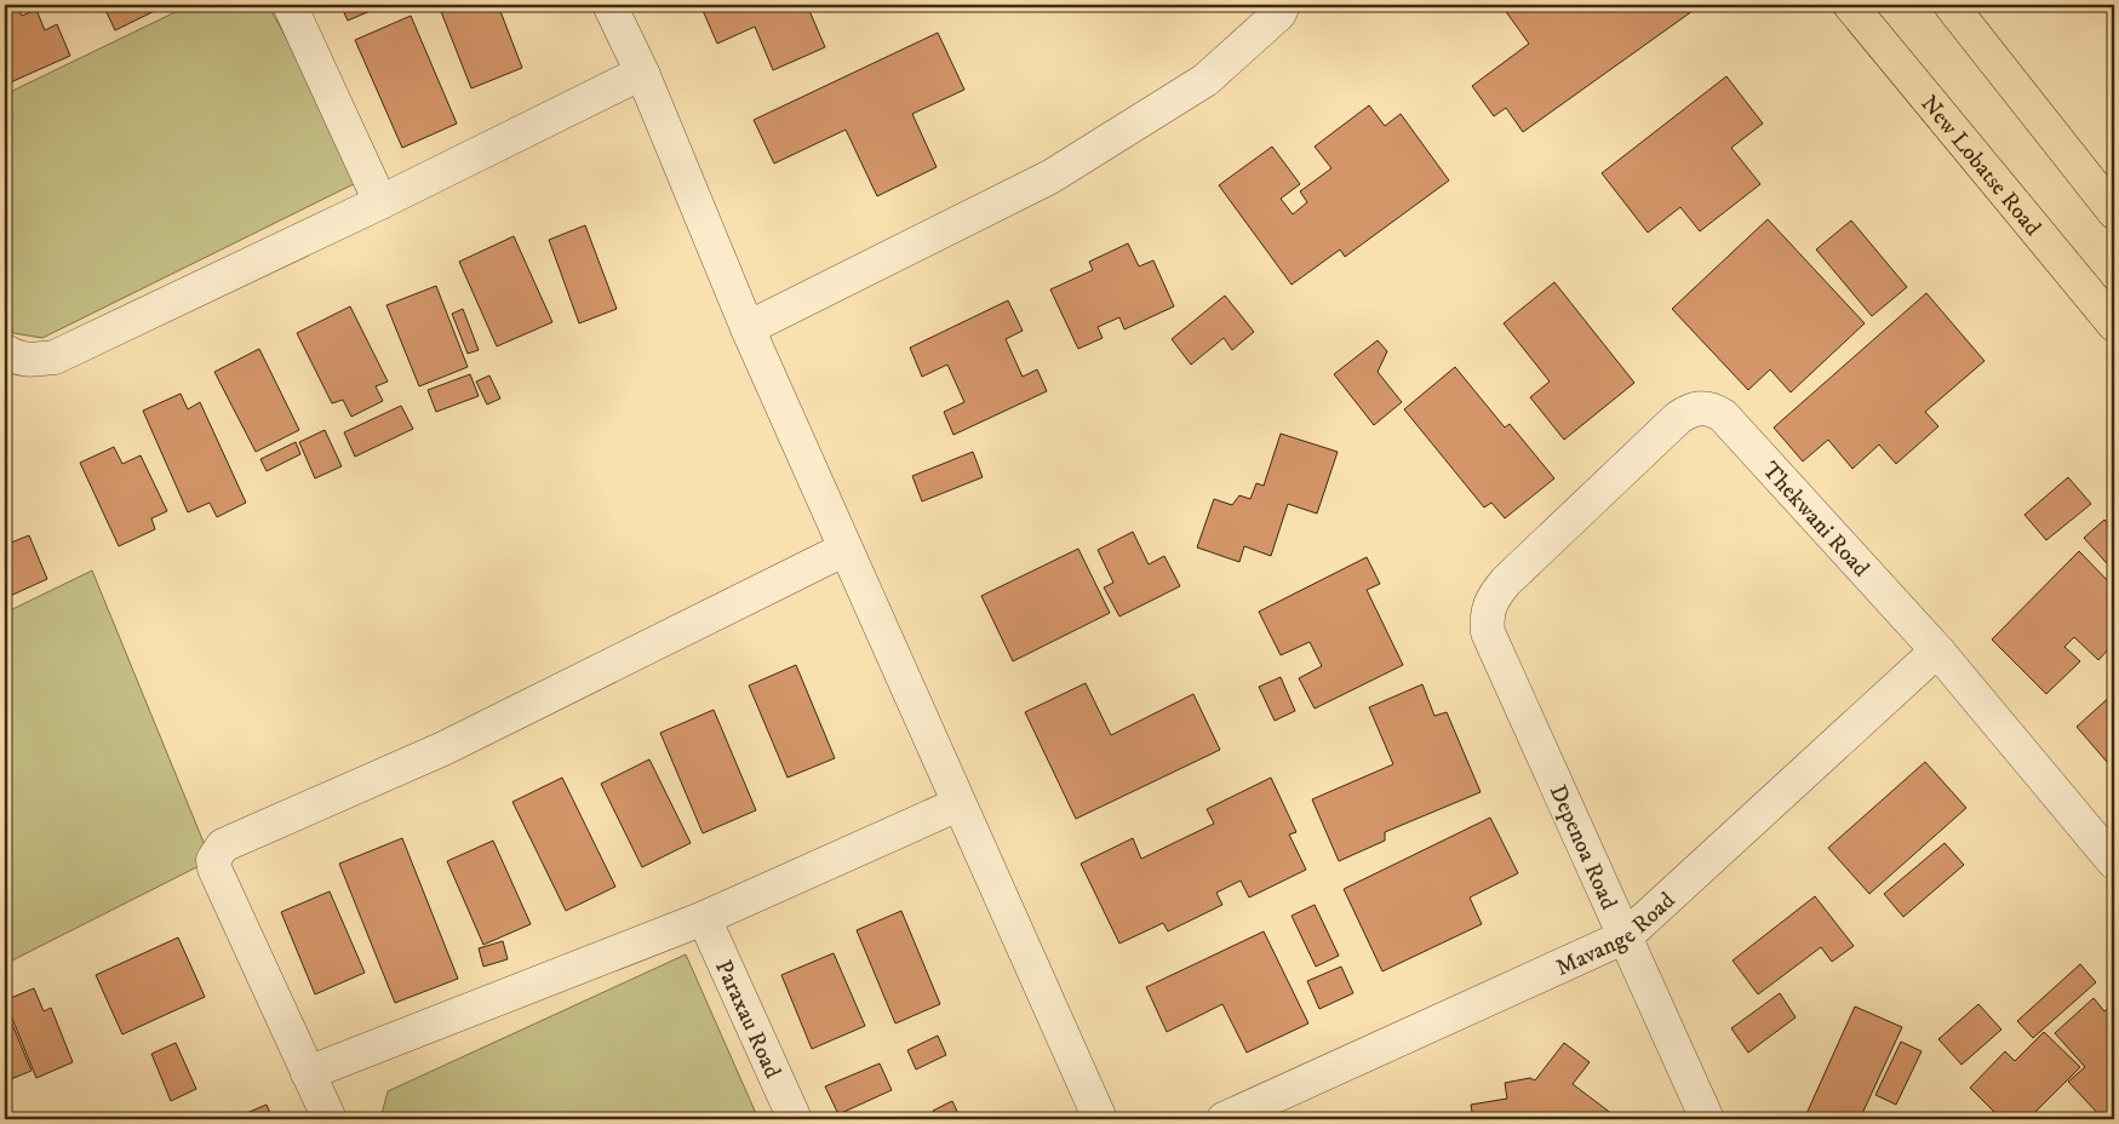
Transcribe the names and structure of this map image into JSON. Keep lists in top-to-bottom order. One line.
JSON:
{"streets":{"main road":["New Lobatse Road"],"street":["Thekwani Road","Depenoa Road","Mavange Road","Paraxau Road"]},"crossings":[["Thekwani Road","Depenoa Road"],["Thekwani Road","Mavange Road"],["Depenoa Road","Mavange Road"]]}
